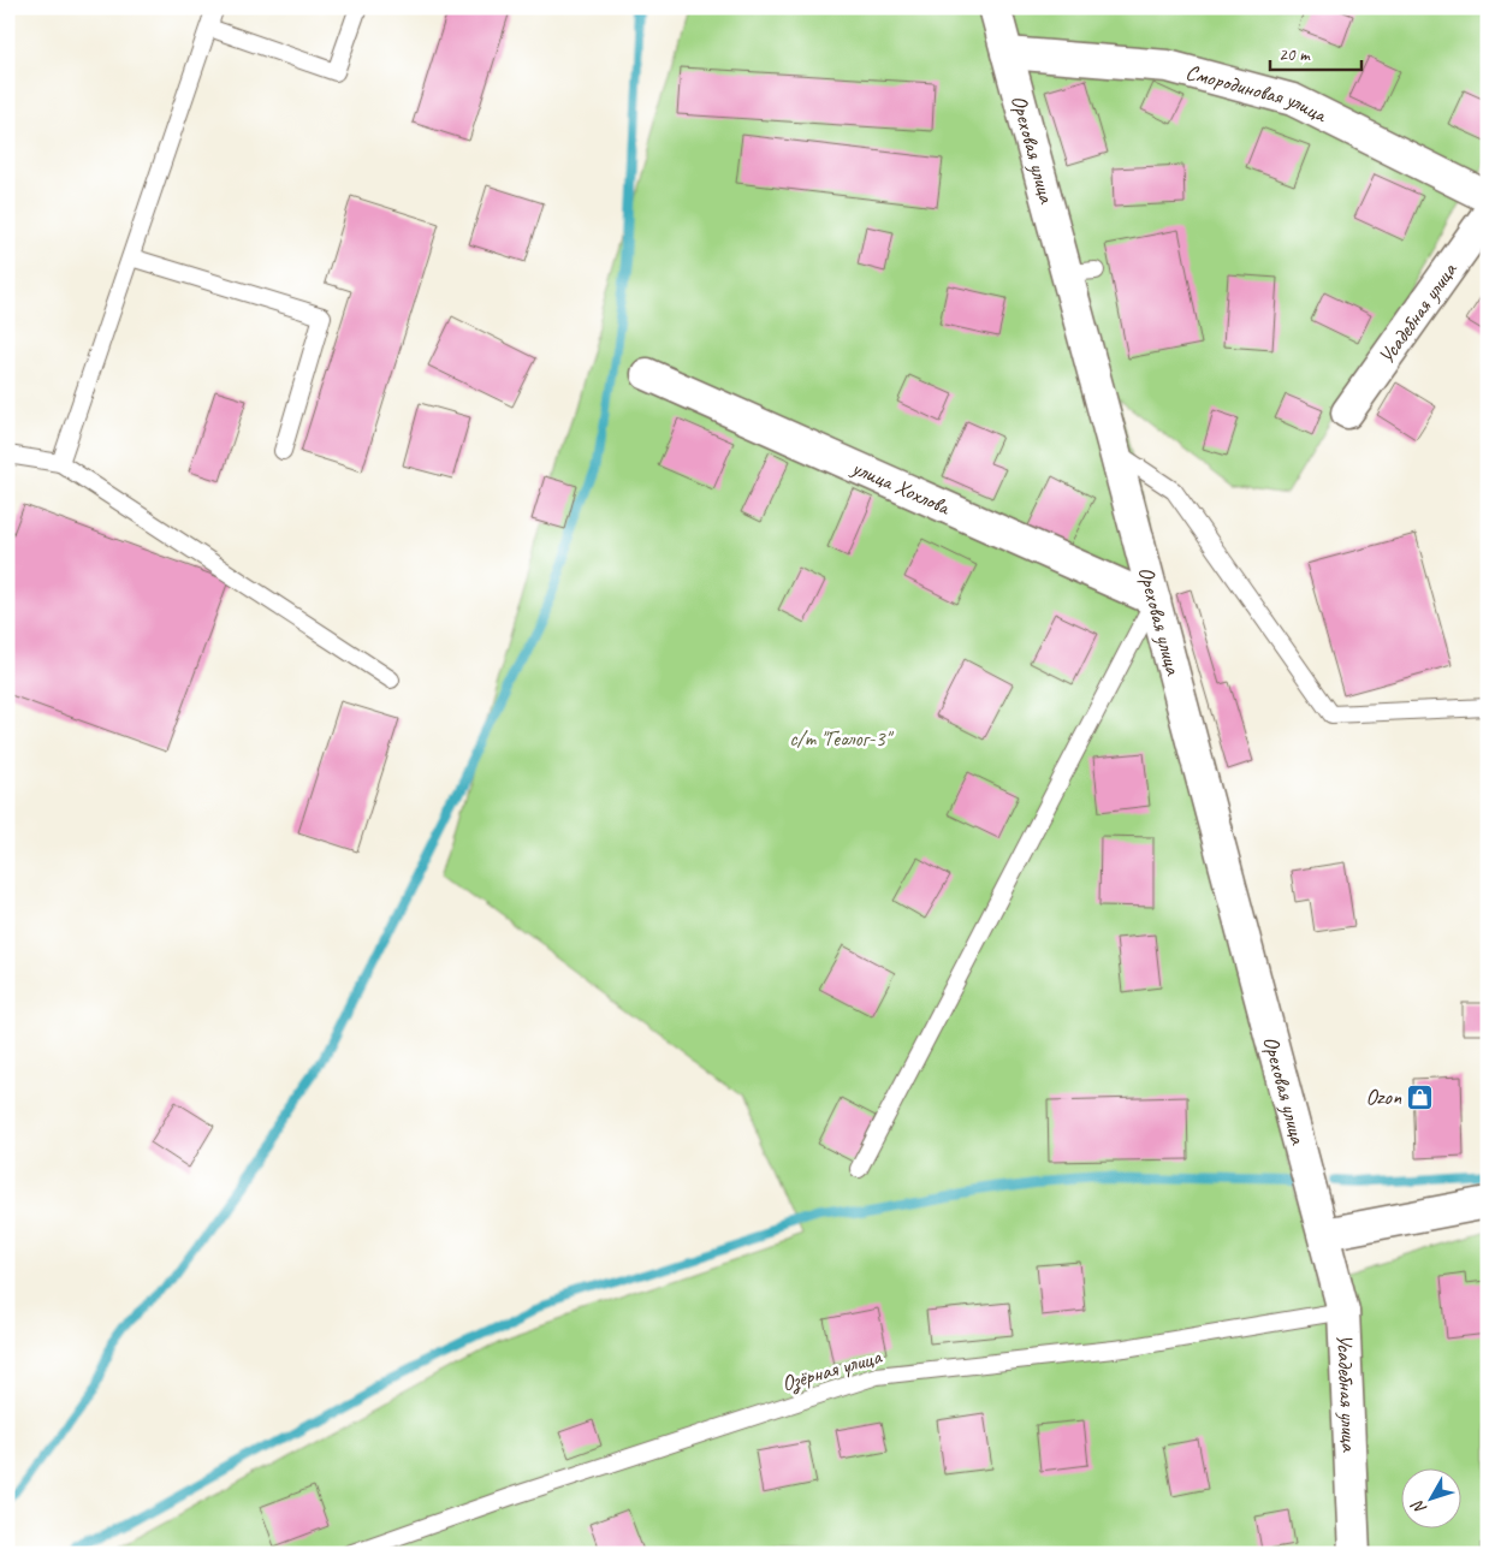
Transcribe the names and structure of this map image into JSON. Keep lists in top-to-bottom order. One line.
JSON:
{"streets":{"street":["Смородиновая улица","Ореховая улица","Усадебная улица","улица Хохлова"],"lane":["Озёрная улица"]},"crossings":[["Смородиновая улица","Ореховая улица"],["Ореховая улица","Усадебная улица"],["Ореховая улица","улица Хохлова"],["Усадебная улица","Озёрная улица"]],"parks":["с/т \"Геолог-3\""],"places":{"shop":["Ozon"]},"scale_bar":"20 m","north":"bottom left"}
